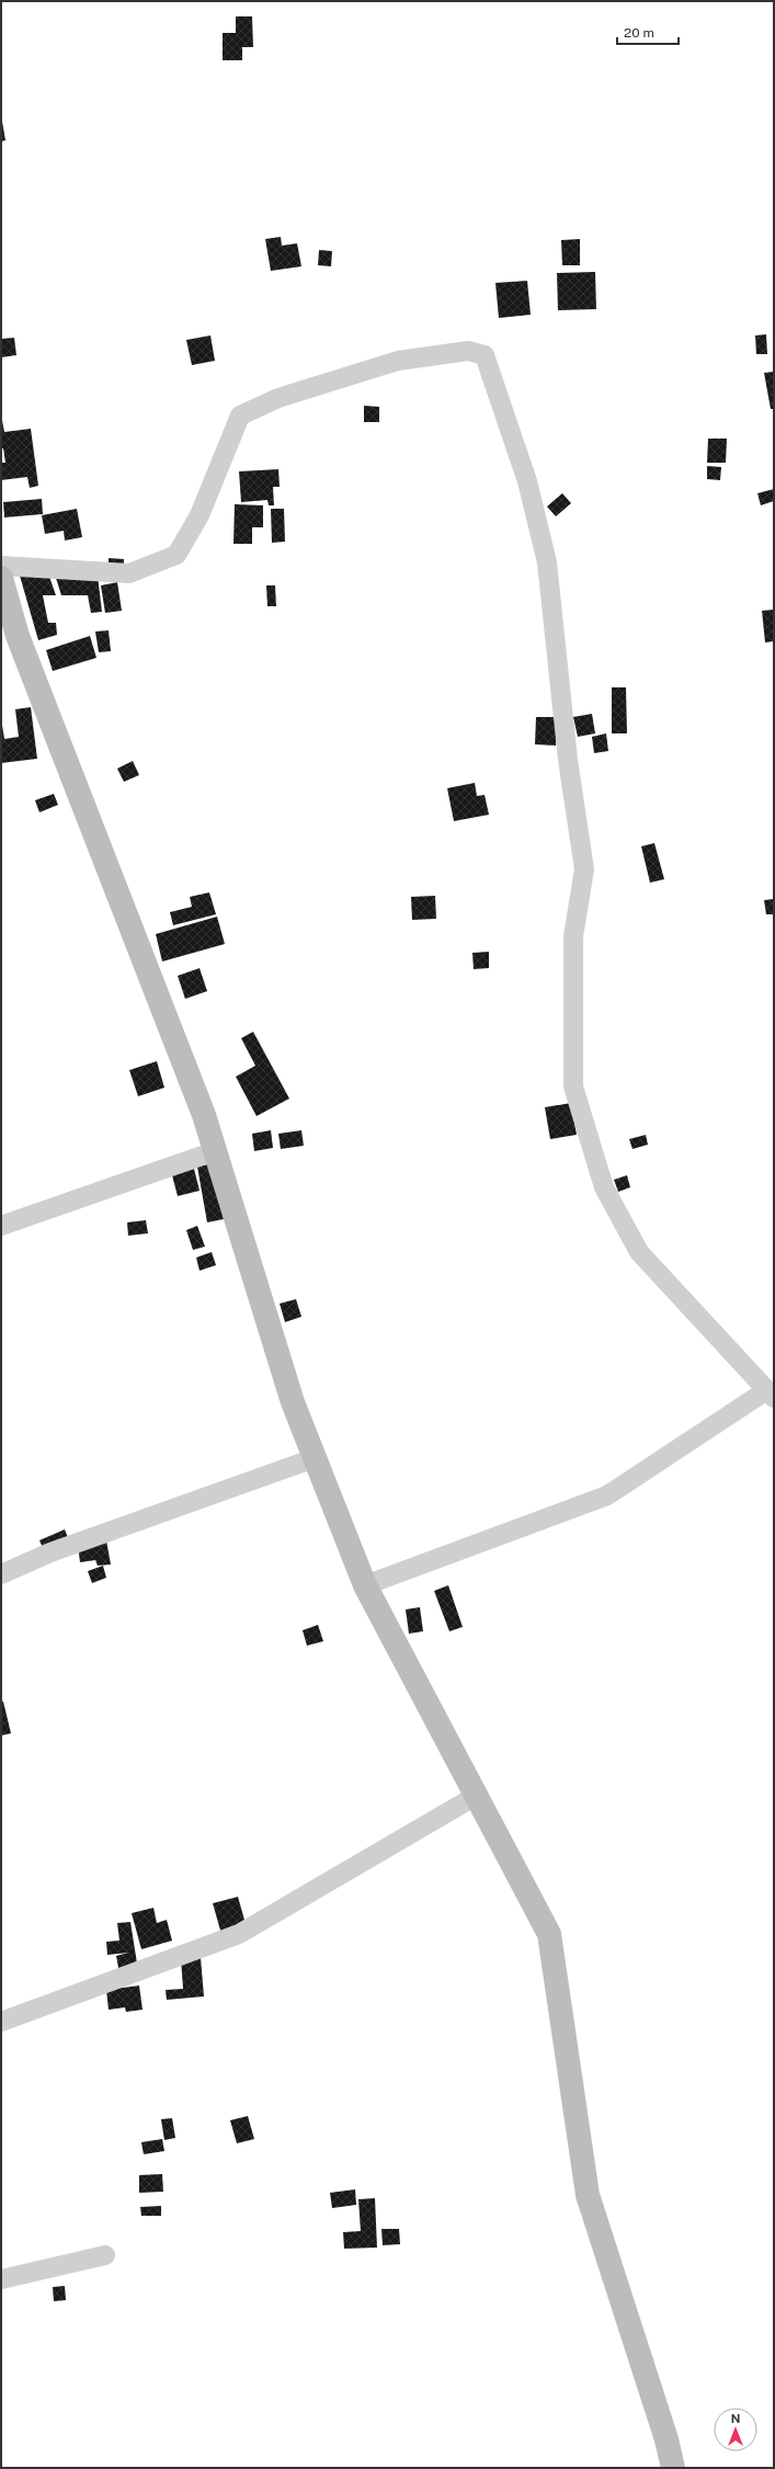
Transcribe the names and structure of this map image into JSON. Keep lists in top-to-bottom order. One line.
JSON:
{"scale_bar":"20 m","north":"top"}
